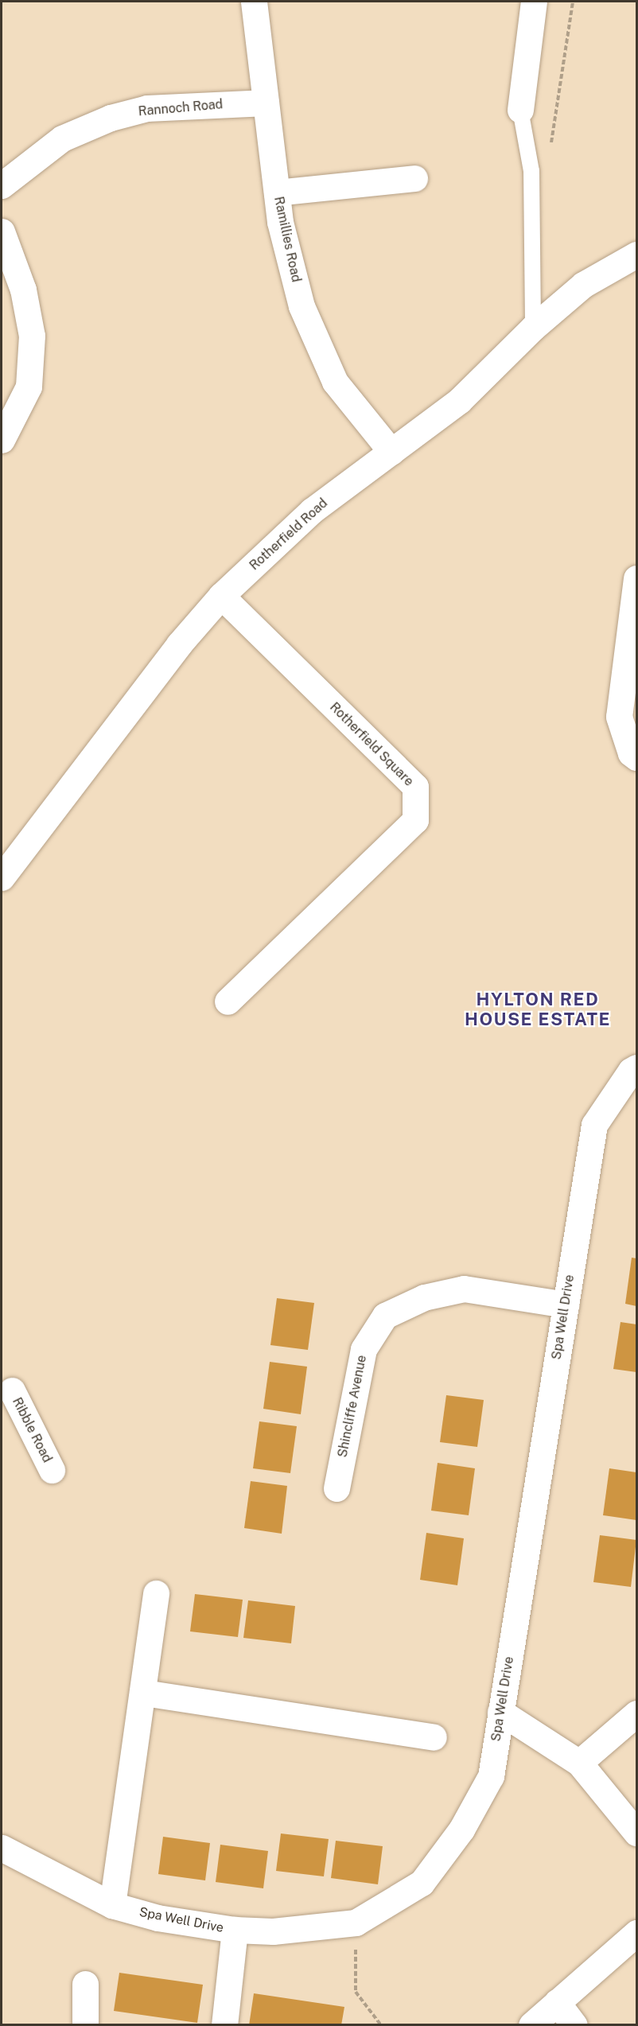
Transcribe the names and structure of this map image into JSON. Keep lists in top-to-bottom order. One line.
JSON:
{"streets":{"street":["Rannoch Road","Ramillies Road","Rotherfield Road","Rotherfield Square","Spa Well Drive","Shincliffe Avenue","Ribble Road"]},"crossings":[["Rannoch Road","Ramillies Road"],["Ramillies Road","Rotherfield Road"],["Rotherfield Road","Rotherfield Square"],["Spa Well Drive","Shincliffe Avenue"]],"districts":["HYLTON RED HOUSE ESTATE"]}
